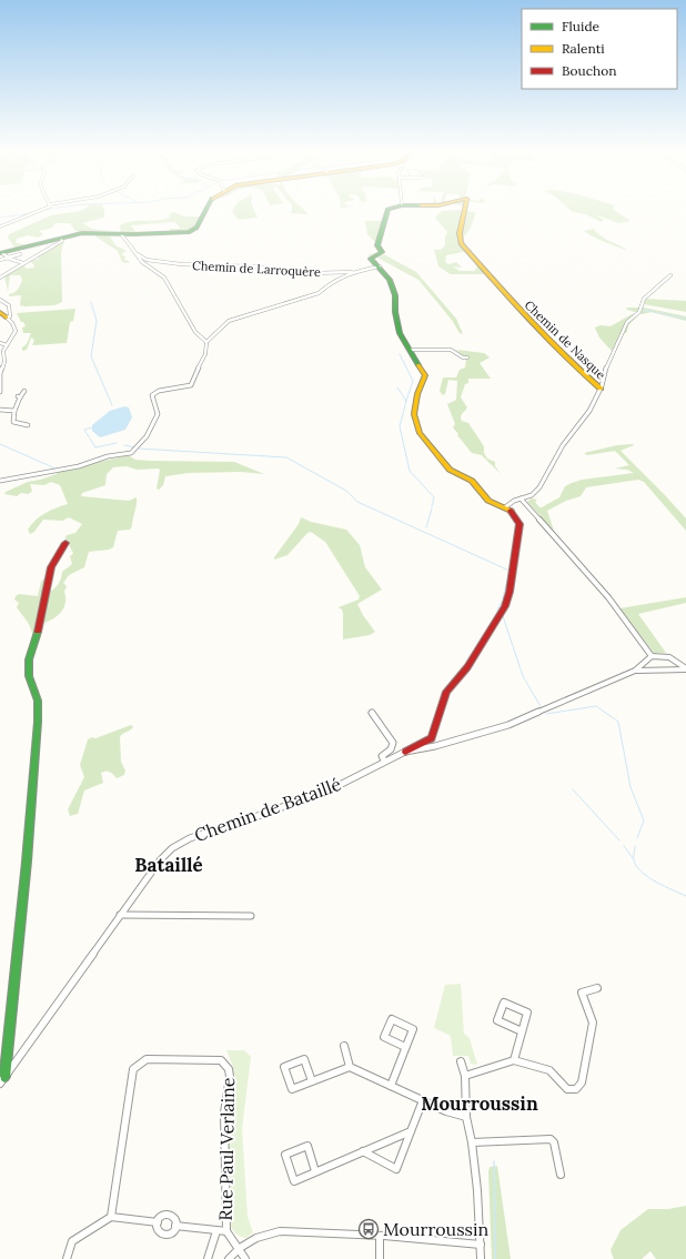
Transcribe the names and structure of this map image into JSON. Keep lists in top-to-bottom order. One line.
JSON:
{"streets":{"street":["Chemin de Larroquère","Chemin de Nasque","Chemin de Bataillé","Rue Paul Verlaine"]},"districts":["Bataillé","Mourroussin"],"places":{"bus stop":["Mourroussin"]},"legend":["Fluide","Ralenti","Bouchon"]}
